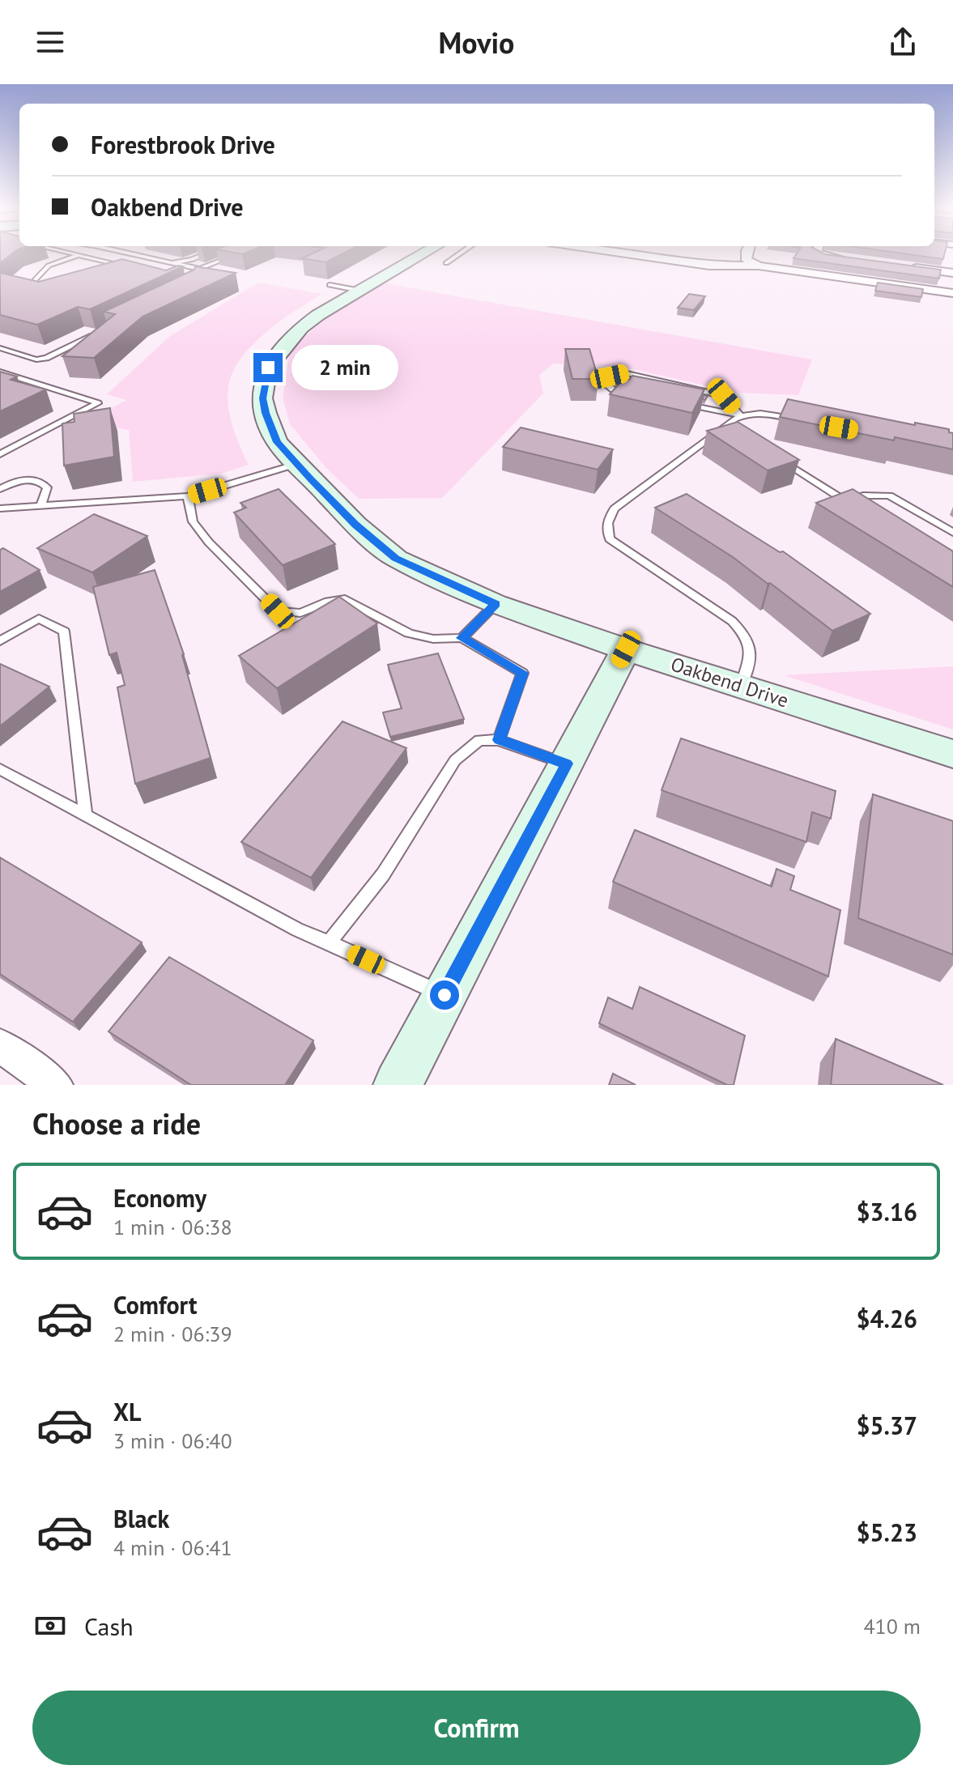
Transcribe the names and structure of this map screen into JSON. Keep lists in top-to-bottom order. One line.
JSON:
{"streets":{"street":["Oakbend Drive"]},"page":{"header":"Movio","banner":["Forestbrook Drive","Oakbend Drive"],"bubble":"2 min","heading":"Choose a ride","list":[{"name":"Economy","note":"1 min · 06:38","value":"$3.16"},{"name":"Comfort","note":"2 min · 06:39","value":"$4.26"},{"name":"XL","note":"3 min · 06:40","value":"$5.37"},{"name":"Black","note":"4 min · 06:41","value":"$5.23"}],"pay":["Cash","410 m"],"buttons":"Confirm"}}
